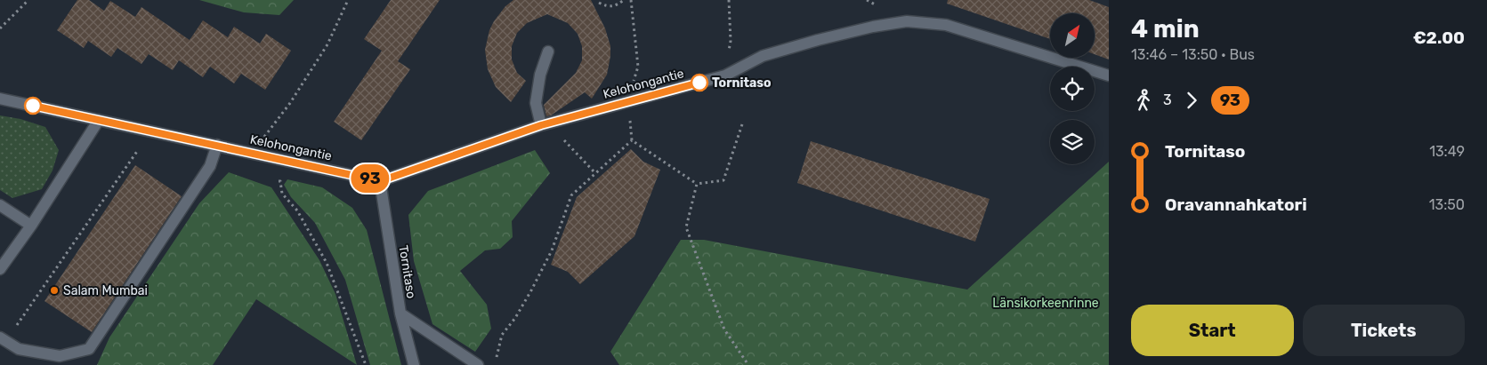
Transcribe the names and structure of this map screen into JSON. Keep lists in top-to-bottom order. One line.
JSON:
{"streets":{"street":["Kelohongantie","Tornitaso"]},"crossings":[["Kelohongantie","Tornitaso"]],"parks":["Länsikorkeenrinne"],"places":["Tornitaso","Salam Mumbai"],"lines":["bus line 93"],"north":"top right","page":{"on_map":"93","heading":["4 min","13:46 – 13:50 · Bus","€2.00"],"legs":["3","93"],"list":[{"name":"Tornitaso","value":"13:49"},{"name":"Oravannahkatori","value":"13:50"}],"buttons":["Start","Tickets"]}}
